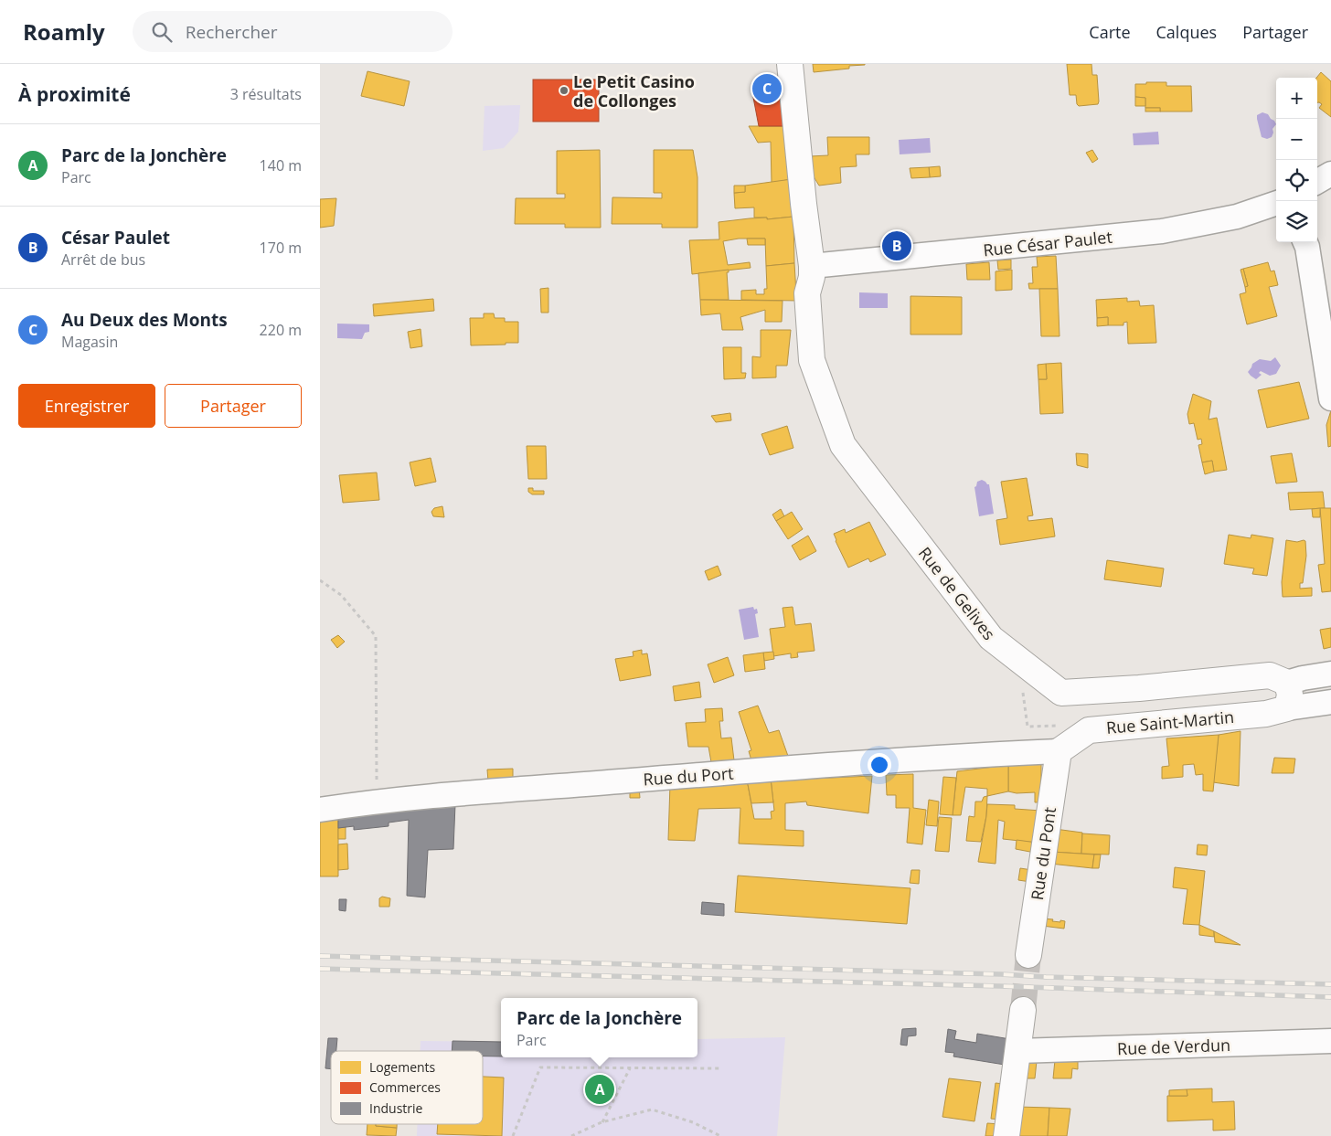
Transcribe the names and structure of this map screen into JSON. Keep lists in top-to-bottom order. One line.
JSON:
{"streets":{"street":["Rue César Paulet","Rue de Gelives","Rue Saint-Martin","Rue du Port","Rue du Pont","Rue de Verdun"]},"crossings":[["Rue César Paulet","Rue de Gelives"],["Rue Saint-Martin","Rue du Port"],["Rue Saint-Martin","Rue du Pont"],["Rue du Port","Rue du Pont"]],"places":["Le Petit Casino de Collonges"],"legend":["Logements","Commerces","Industrie"],"page":{"header":"Roamly","search":"Rechercher","nav":["Carte","Calques","Partager"],"heading":["À proximité","3 résultats"],"pins":["C","B","A"],"map_buttons":["+","−"],"list":[{"mark":"A","name":"Parc de la Jonchère","note":"Parc","value":"140 m"},{"mark":"B","name":"César Paulet","note":"Arrêt de bus","value":"170 m"},{"mark":"C","name":"Au Deux des Monts","note":"Magasin","value":"220 m"}],"buttons":["Enregistrer","Partager"],"popup":["Parc de la Jonchère","Parc"]}}
